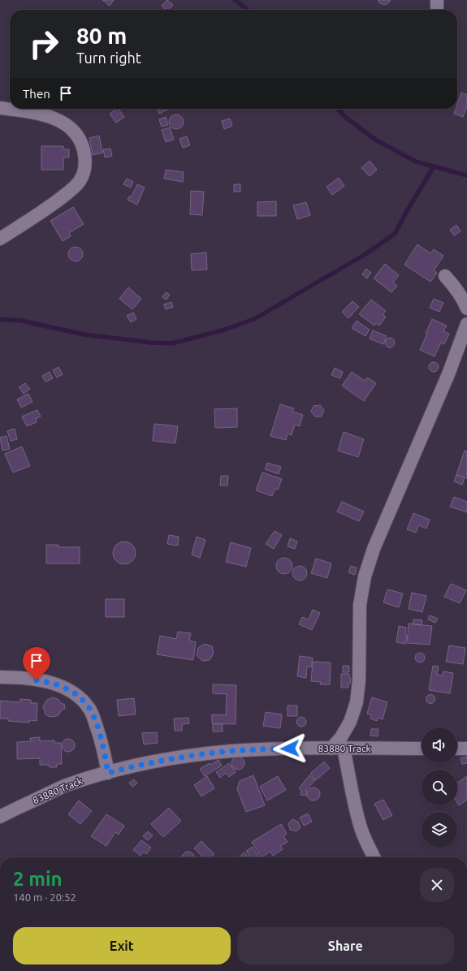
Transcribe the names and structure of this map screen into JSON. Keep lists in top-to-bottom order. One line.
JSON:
{"streets":{"street":["83880 Track"]},"page":{"turn":["80 m","Turn right"],"then":"Then","heading":["2 min","140 m · 20:52"],"buttons":["Exit","Share"]}}
